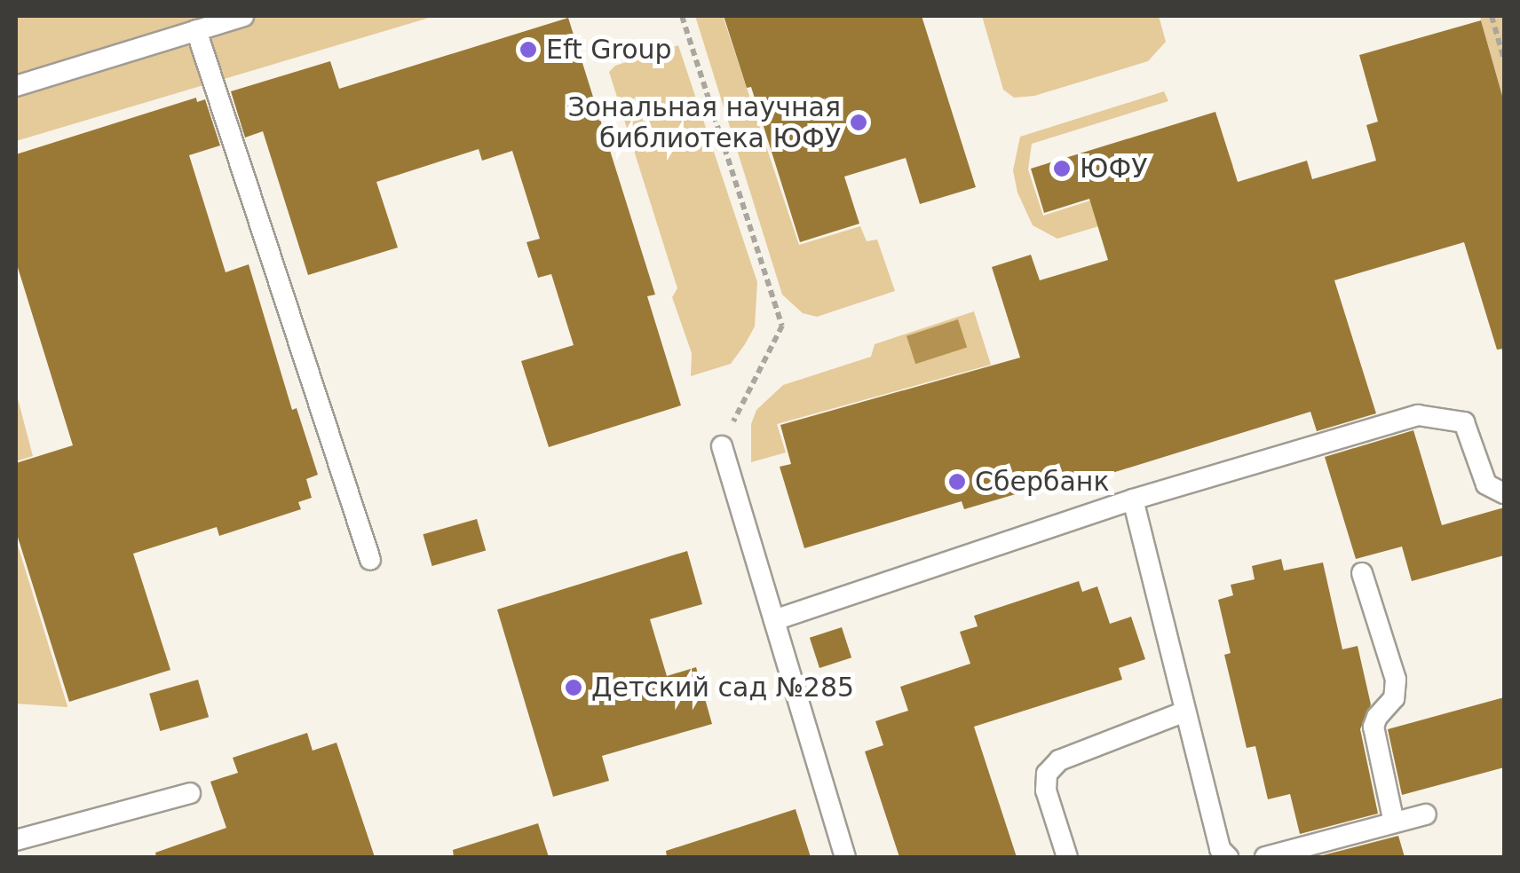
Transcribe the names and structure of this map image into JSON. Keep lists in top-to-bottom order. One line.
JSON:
{"places":["Eft Group","Зональная научная библиотека ЮФУ","ЮФУ","Сбербанк","Детский сад №285"]}
